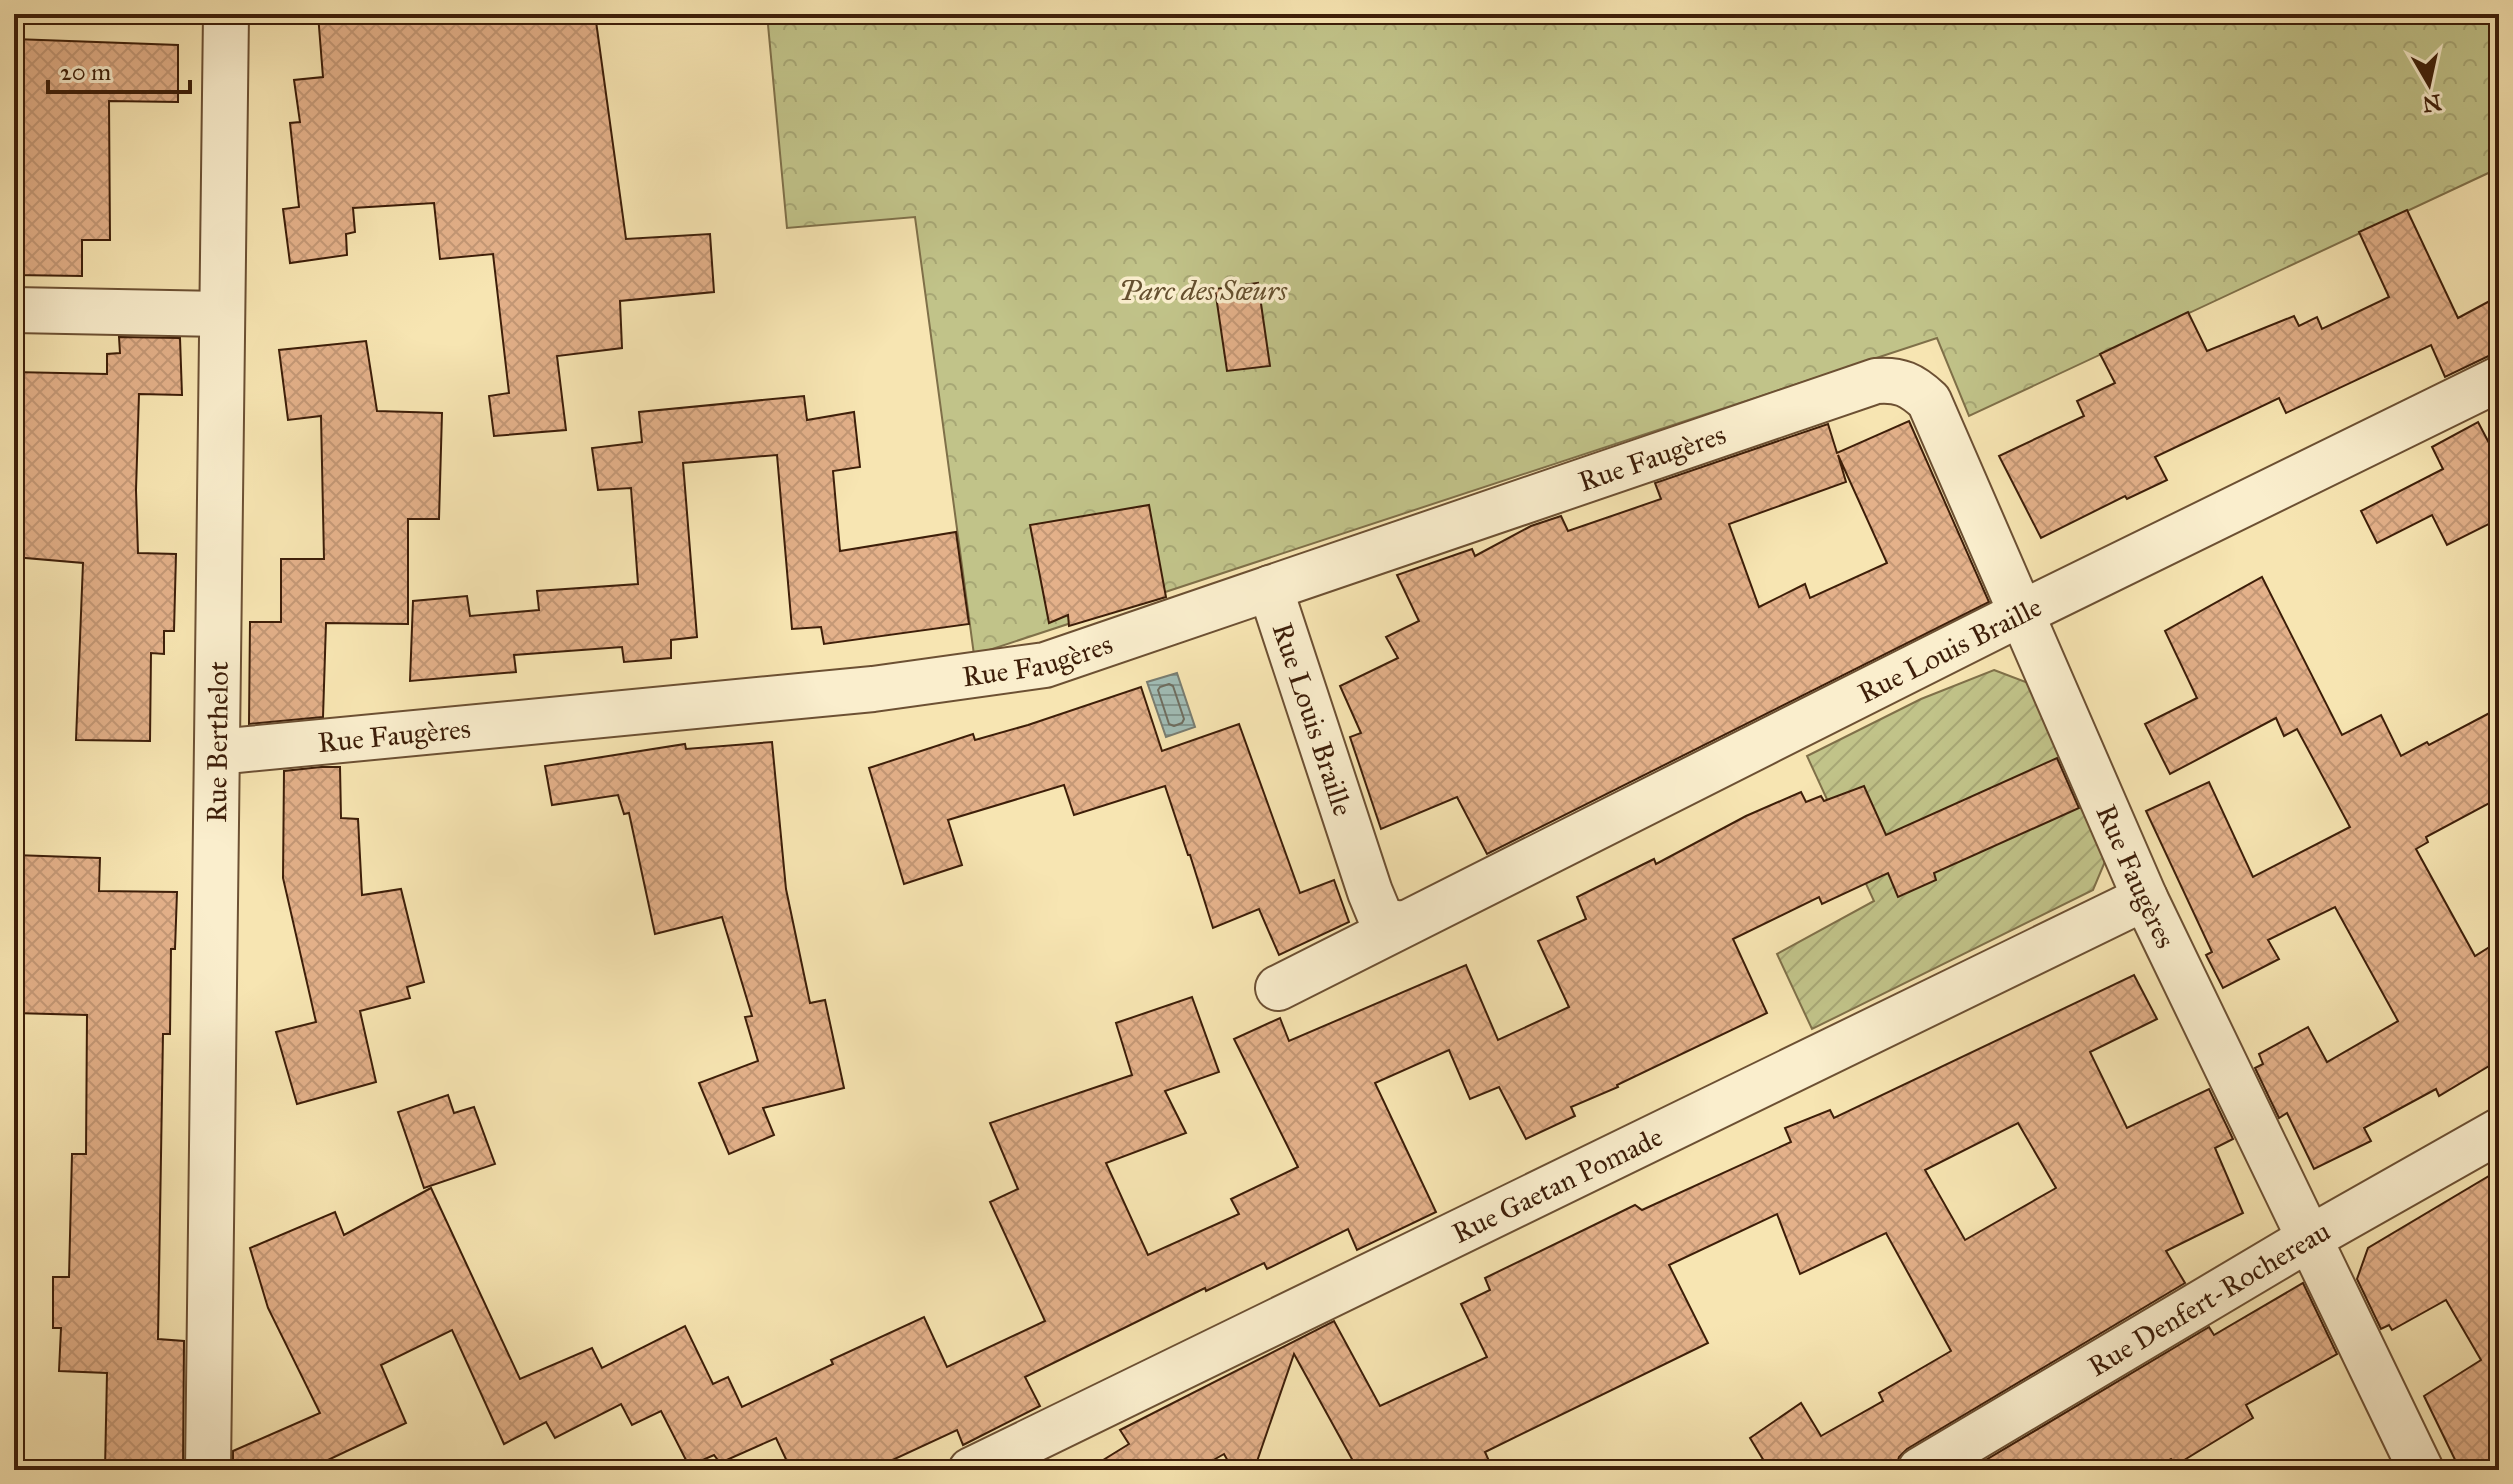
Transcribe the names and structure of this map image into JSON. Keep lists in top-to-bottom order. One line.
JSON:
{"streets":{"street":["Rue Faugères","Rue Louis Braille","Rue Berthelot","Rue Gaetan Pomade","Rue Denfert-Rochereau"]},"crossings":[["Rue Faugères","Rue Louis Braille"],["Rue Faugères","Rue Berthelot"],["Rue Faugères","Rue Gaetan Pomade"],["Rue Faugères","Rue Denfert-Rochereau"]],"parks":["Parc des Sœurs"],"scale_bar":"20 m","north":"bottom"}
